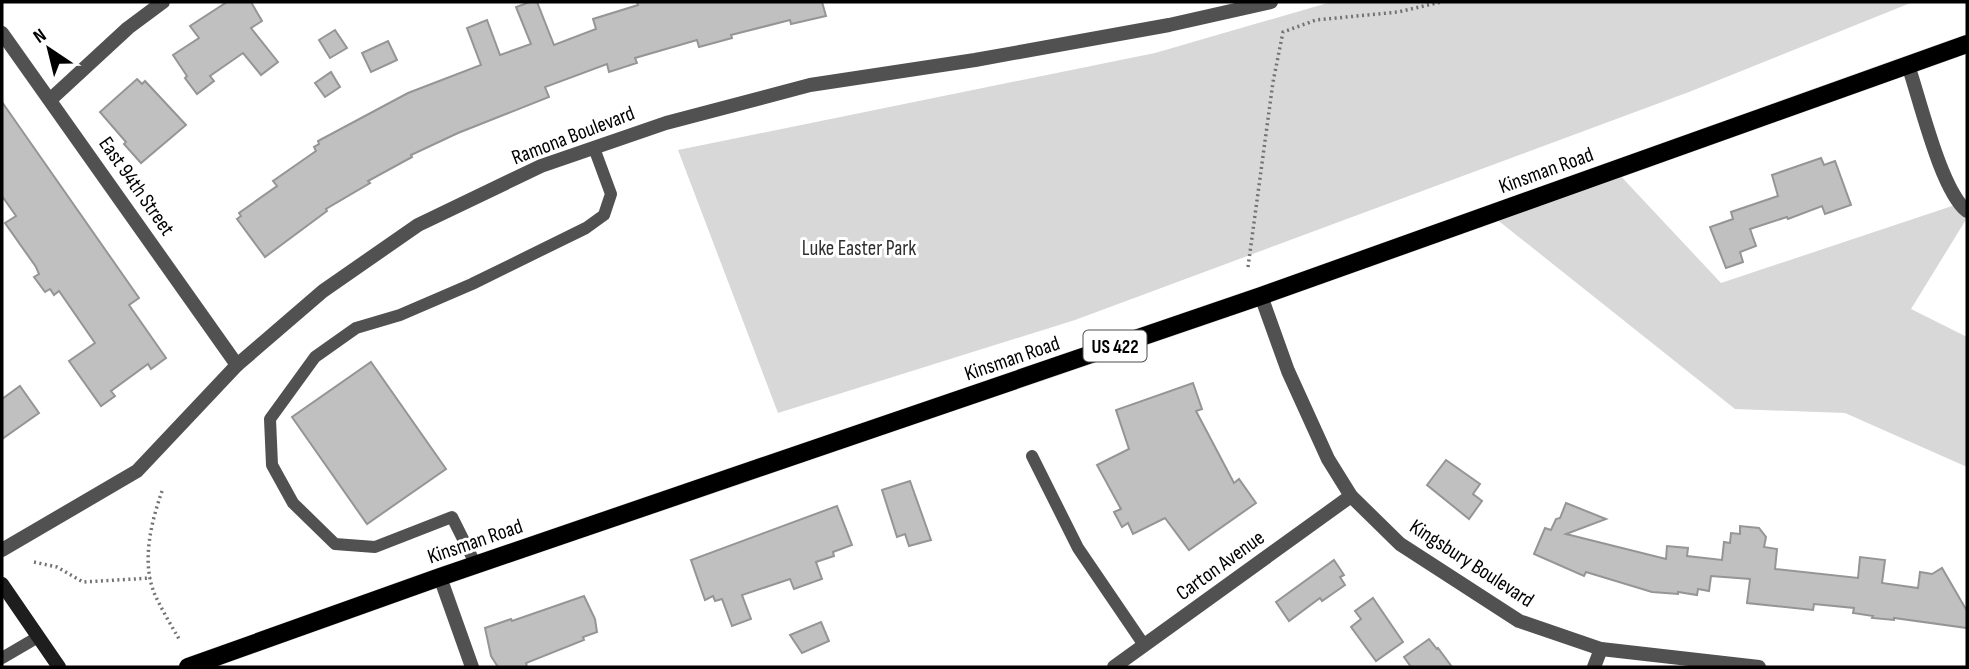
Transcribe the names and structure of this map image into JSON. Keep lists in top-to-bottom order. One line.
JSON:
{"streets":{"main road":["Kinsman Road","US 422"],"street":["Ramona Boulevard","East 94th Street","Kingsbury Boulevard","Carton Avenue"]},"crossings":[["Ramona Boulevard","East 94th Street"],["Kinsman Road","Kingsbury Boulevard"],["Kingsbury Boulevard","Carton Avenue"]],"parks":["Luke Easter Park"],"north":"top left"}
